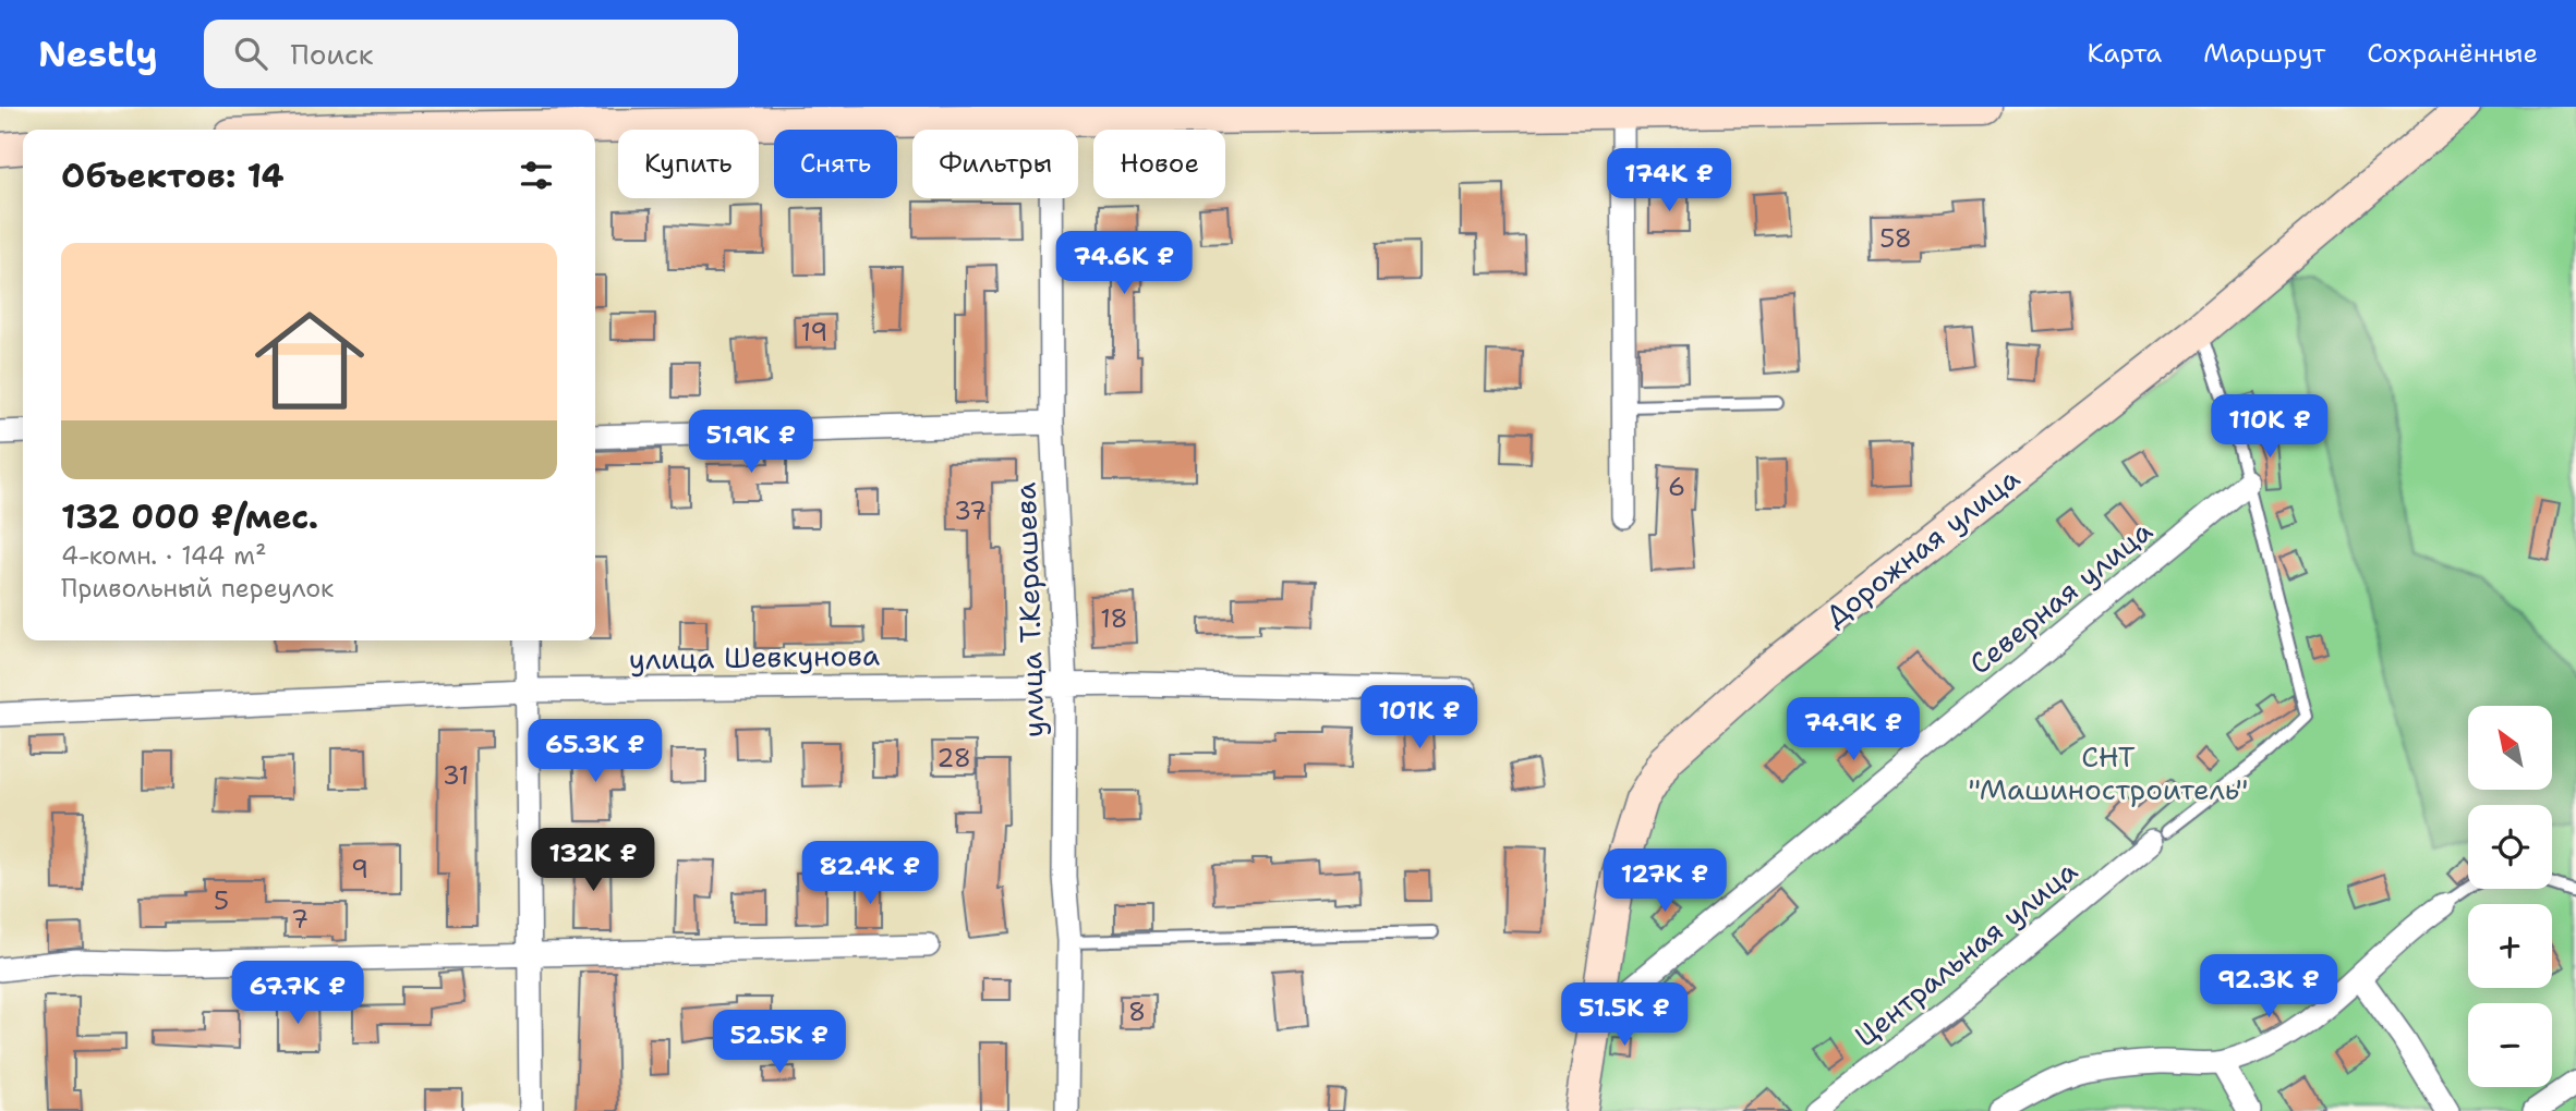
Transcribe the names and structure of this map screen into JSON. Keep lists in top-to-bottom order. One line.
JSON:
{"streets":{"street":["Дорожная улица","Северная улица","улица Т.Керашева","улица Шевкунова","Центральная улица"]},"crossings":[["Дорожная улица","Северная улица"],["улица Т.Керашева","улица Шевкунова"]],"parks":["СНТ \"Машиностроитель\""],"house_numbers":["58","19","6","37","18","28","31","9","5","7","8"],"north":"top left","page":{"header":"Nestly","search":"Поиск","nav":["Карта","Маршрут","Сохранённые"],"chip":["Купить","Снять","Фильтры","Новое"],"heading":"Объектов: 14","price":["174K ₽","74.6K ₽","110K ₽","51.9K ₽","101K ₽","74.9K ₽","65.3K ₽","132K ₽","82.4K ₽","127K ₽","92.3K ₽","67.7K ₽","51.5K ₽","52.5K ₽"],"list":[{"name":"132 000 ₽/мес.","note":"4-комн. · 144 m² · Привольный переулок"}],"map_buttons":["+","−"]}}
